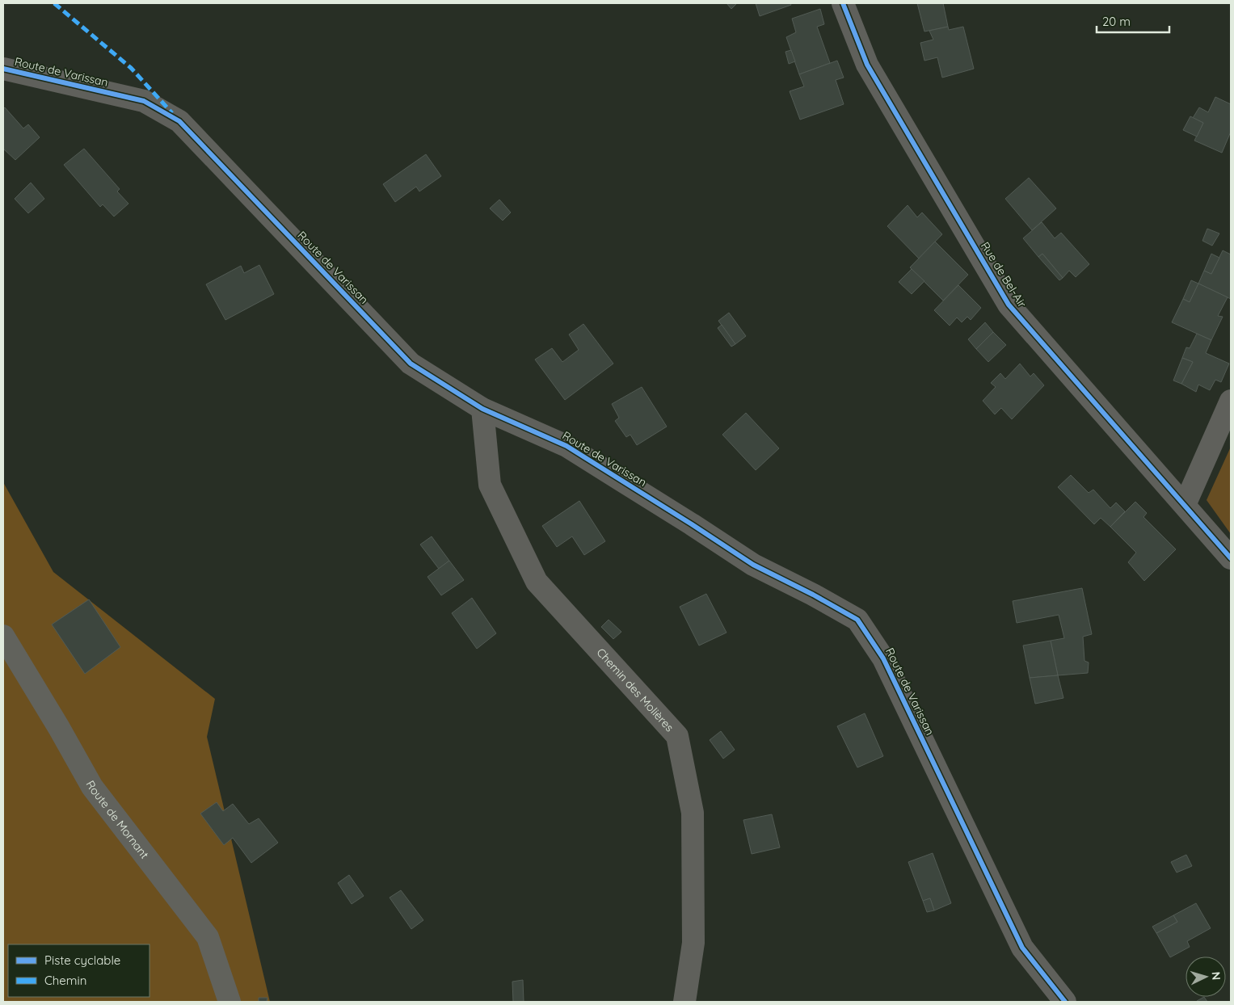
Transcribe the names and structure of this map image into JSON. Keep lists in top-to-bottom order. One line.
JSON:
{"streets":{"main road":["Route de Mornant"],"street":["Route de Varissan","Rue de Bel-Air","Chemin des Molières"]},"crossings":[["Route de Varissan","Chemin des Molières"]],"legend":["Piste cyclable","Chemin"],"scale_bar":"20 m","north":"right"}
